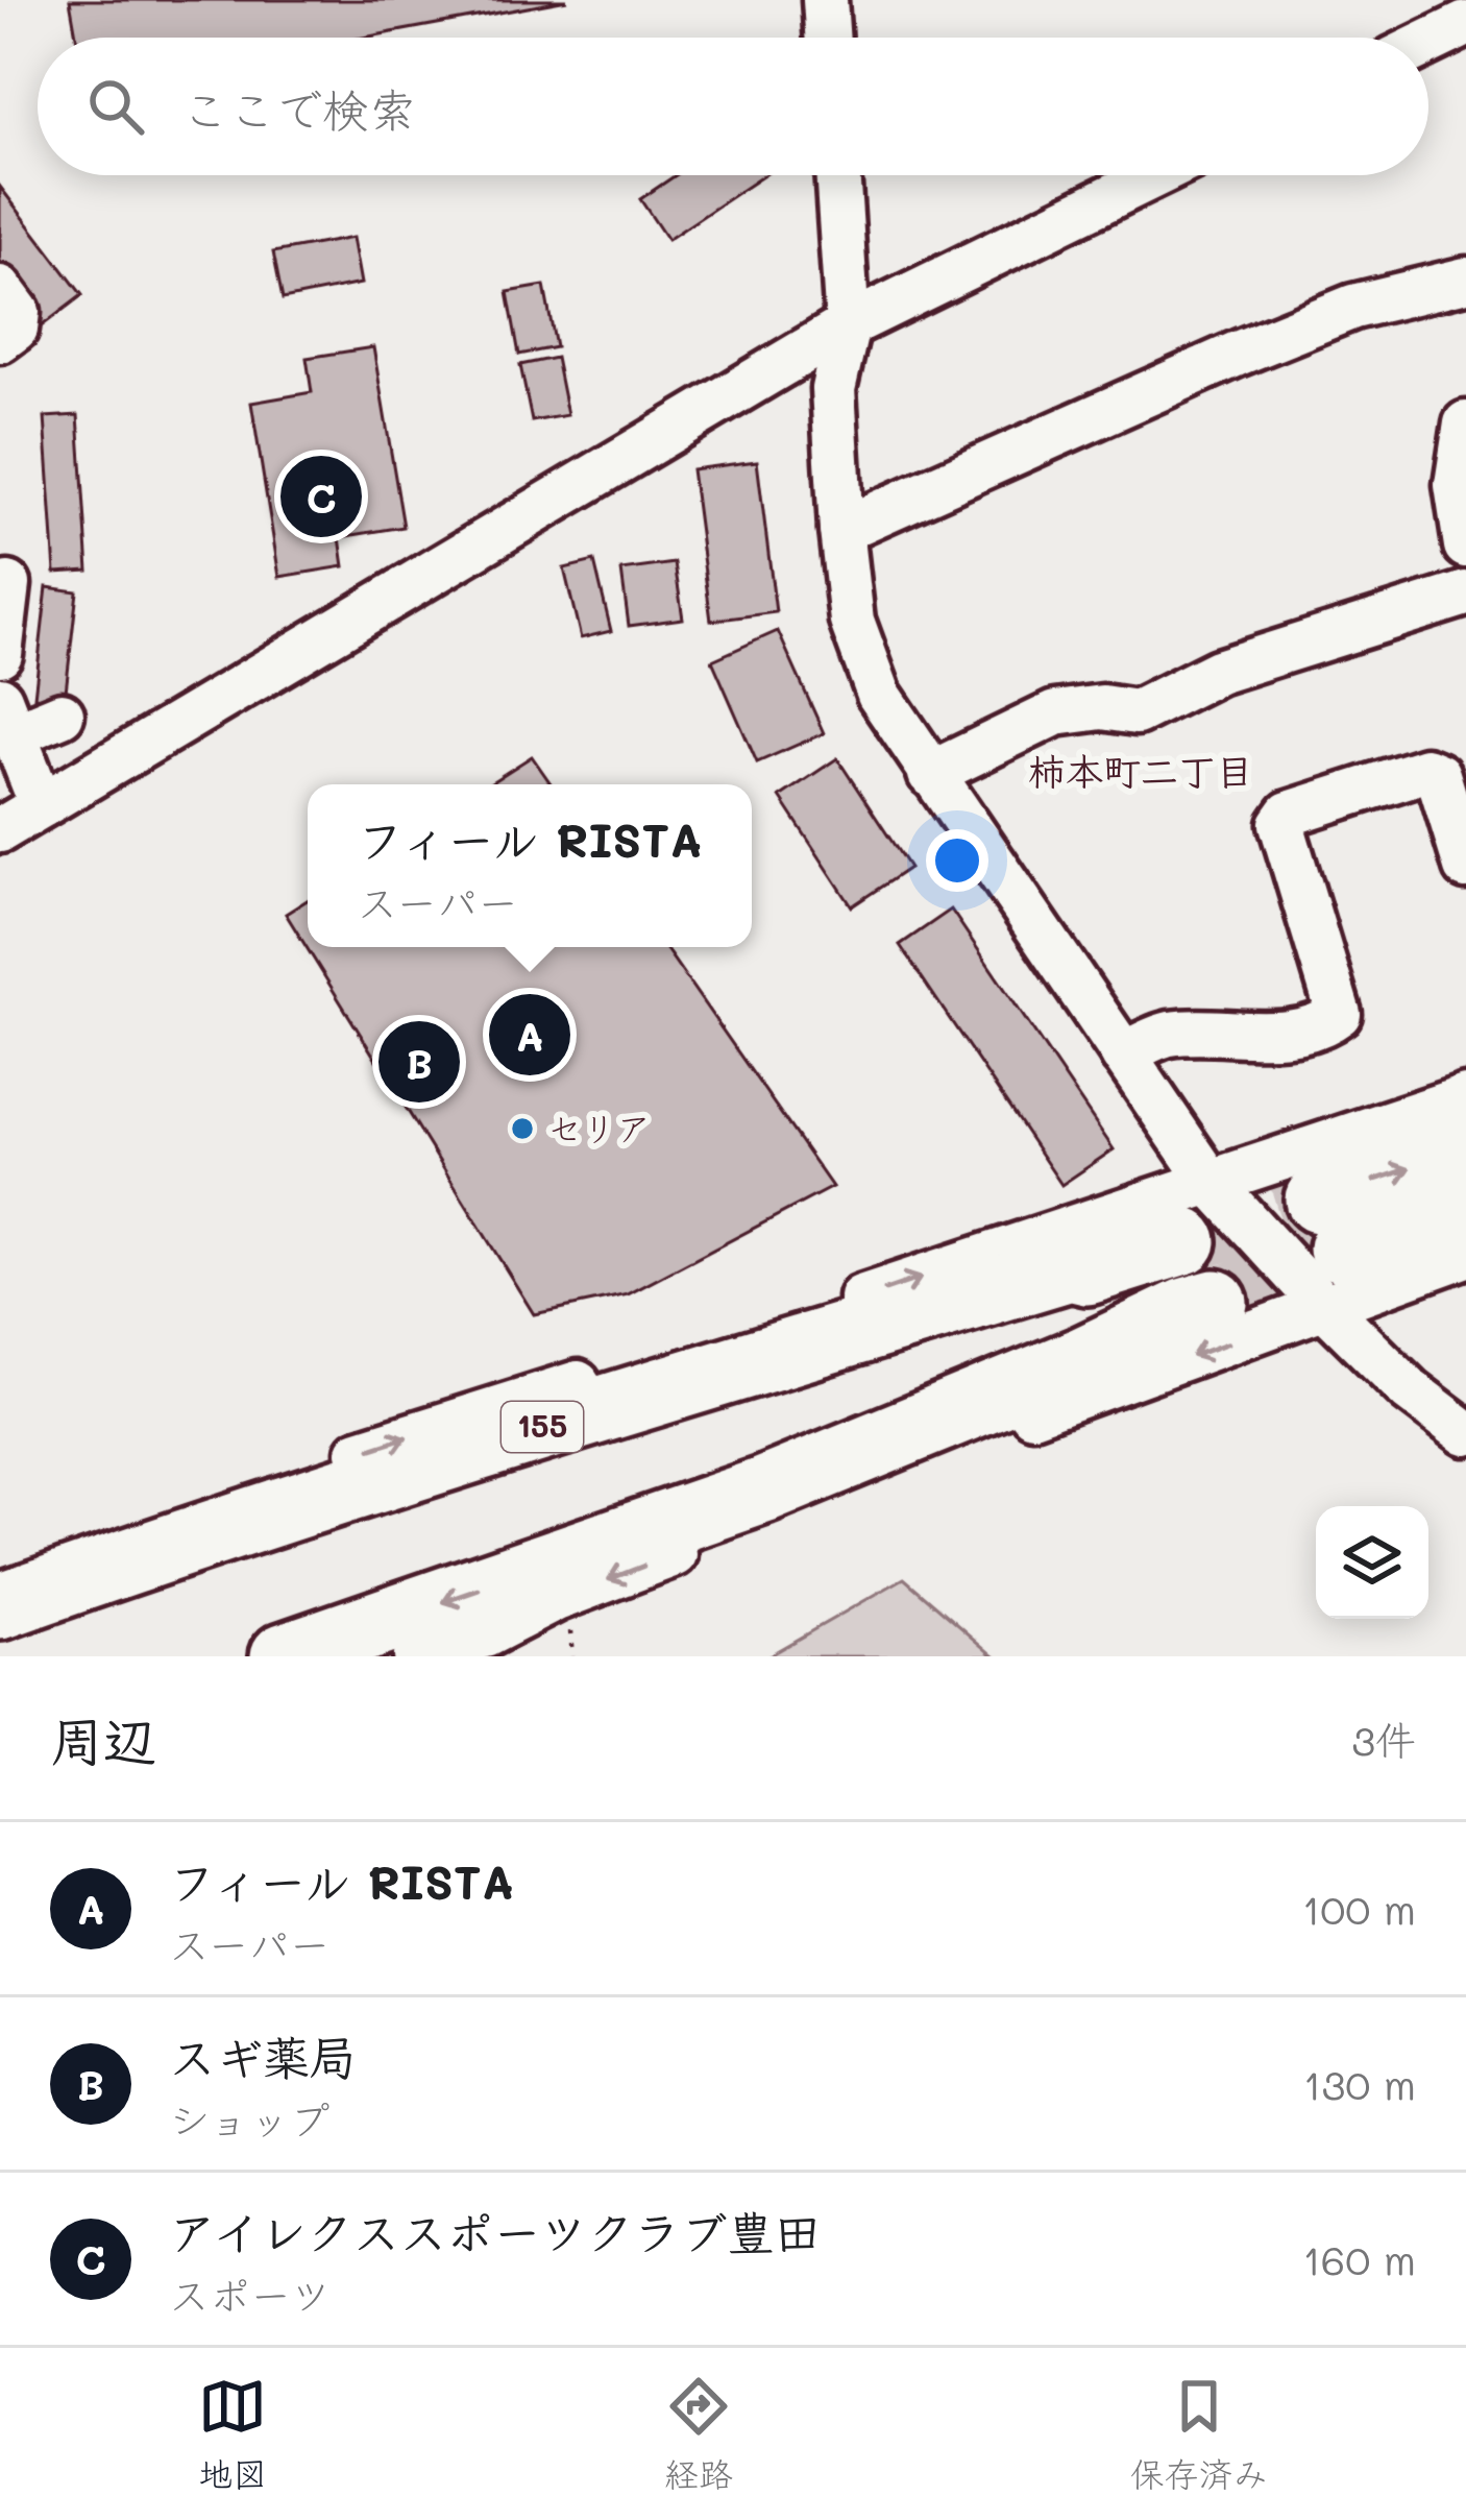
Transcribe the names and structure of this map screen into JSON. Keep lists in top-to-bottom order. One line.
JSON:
{"streets":{"highway":["155"]},"districts":["柿本町二丁目"],"places":["セリア"],"page":{"search":"ここで検索","pins":["C","A","B"],"popup":["フィール RISTA","スーパー"],"heading":["周辺","3件"],"list":[{"mark":"A","name":"フィール RISTA","note":"スーパー","value":"100 m"},{"mark":"B","name":"スギ薬局","note":"ショップ","value":"130 m"},{"mark":"C","name":"アイレクススポーツクラブ豊田","note":"スポーツ","value":"160 m"}],"nav":["地図","経路","保存済み"]}}
